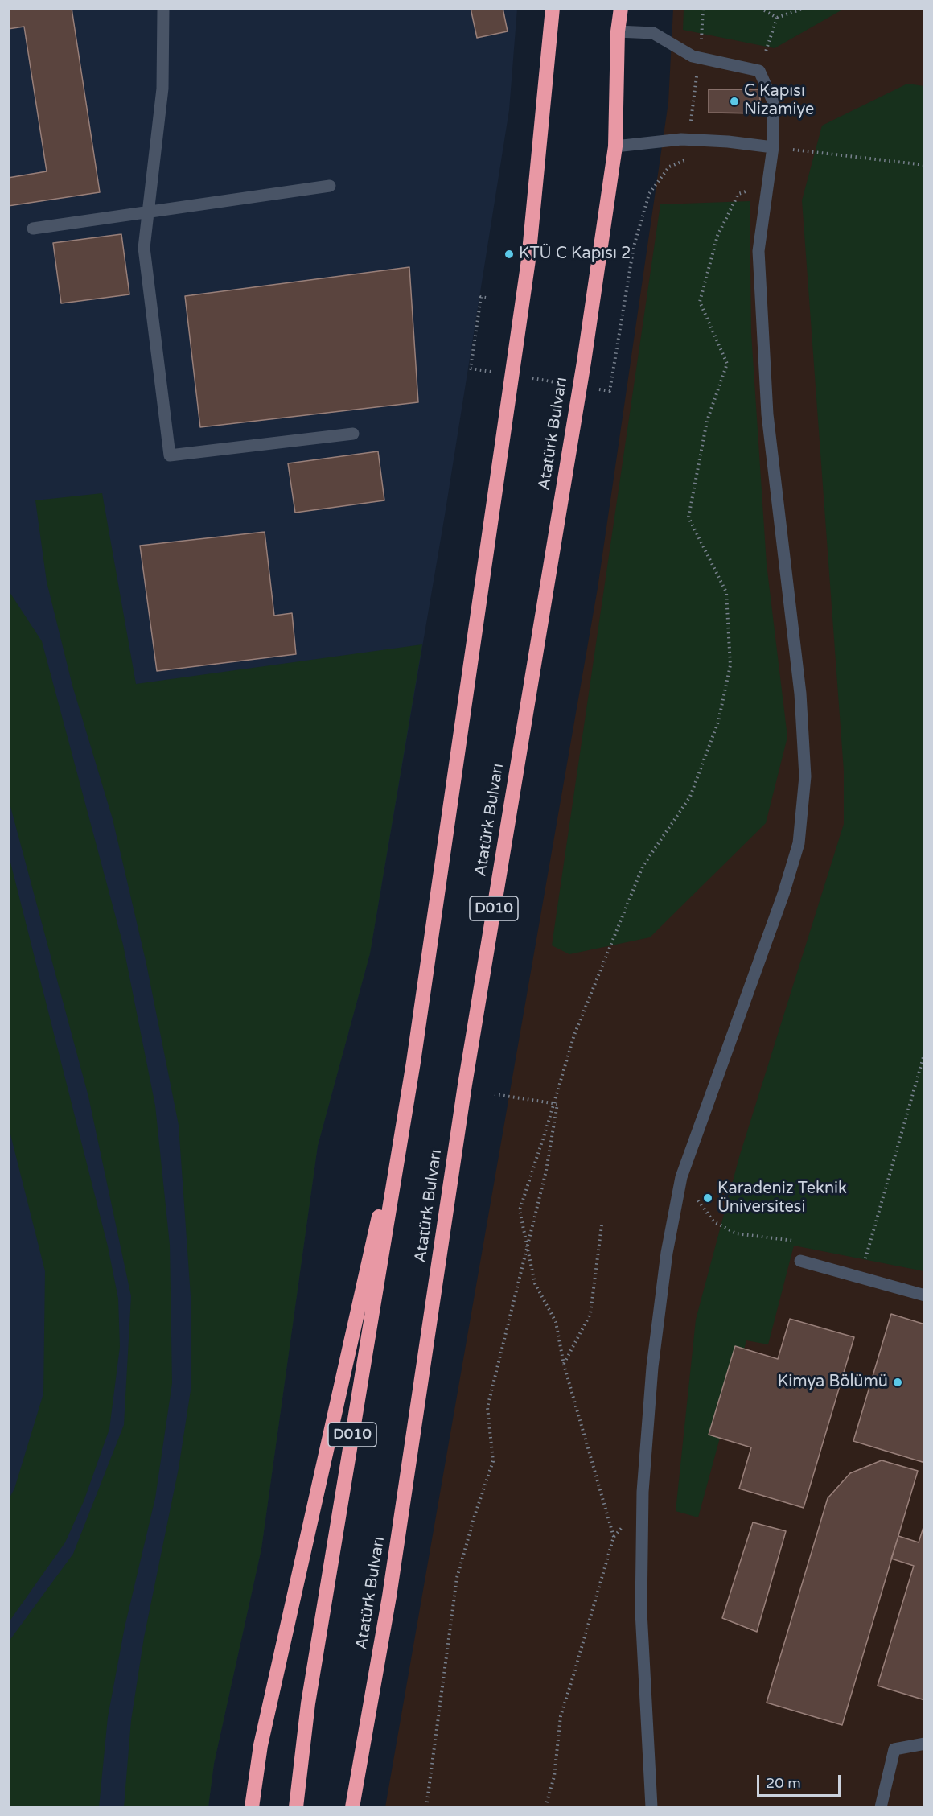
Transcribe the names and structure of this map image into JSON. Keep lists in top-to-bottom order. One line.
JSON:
{"streets":{"highway":["Atatürk Bulvarı","D010"]},"places":["C Kapısı Nizamiye","KTÜ C Kapısı 2","Karadeniz Teknik Üniversitesi","Kimya Bölümü"],"scale_bar":"20 m"}
